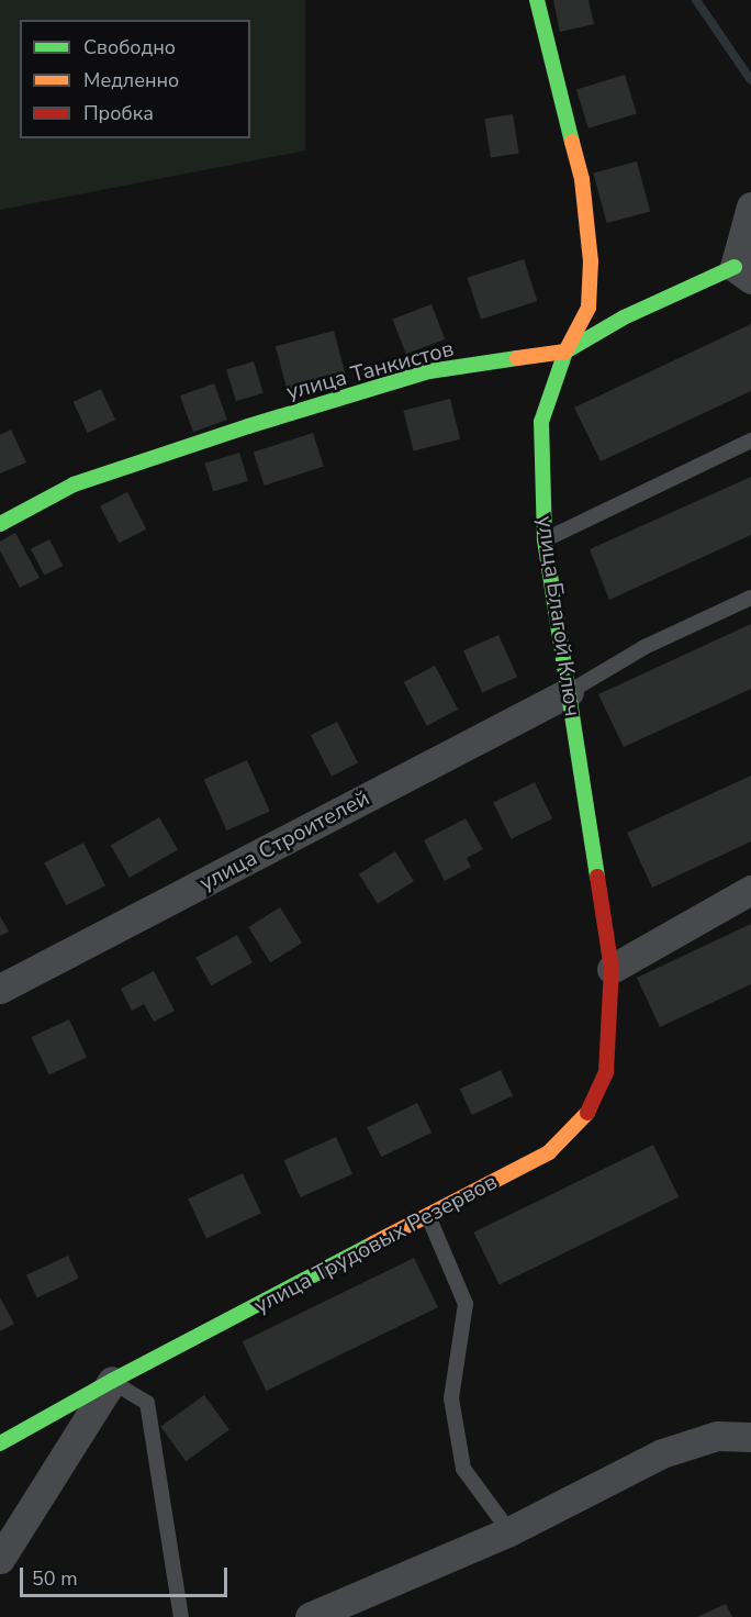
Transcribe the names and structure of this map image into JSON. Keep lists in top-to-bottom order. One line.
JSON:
{"streets":{"street":["улица Танкистов","улица Благой Ключ","улица Строителей","улица Трудовых Резервов"]},"crossings":[["улица Танкистов","улица Благой Ключ"],["улица Благой Ключ","улица Строителей"],["улица Благой Ключ","улица Трудовых Резервов"]],"legend":["Свободно","Медленно","Пробка"],"scale_bar":"50 m"}
